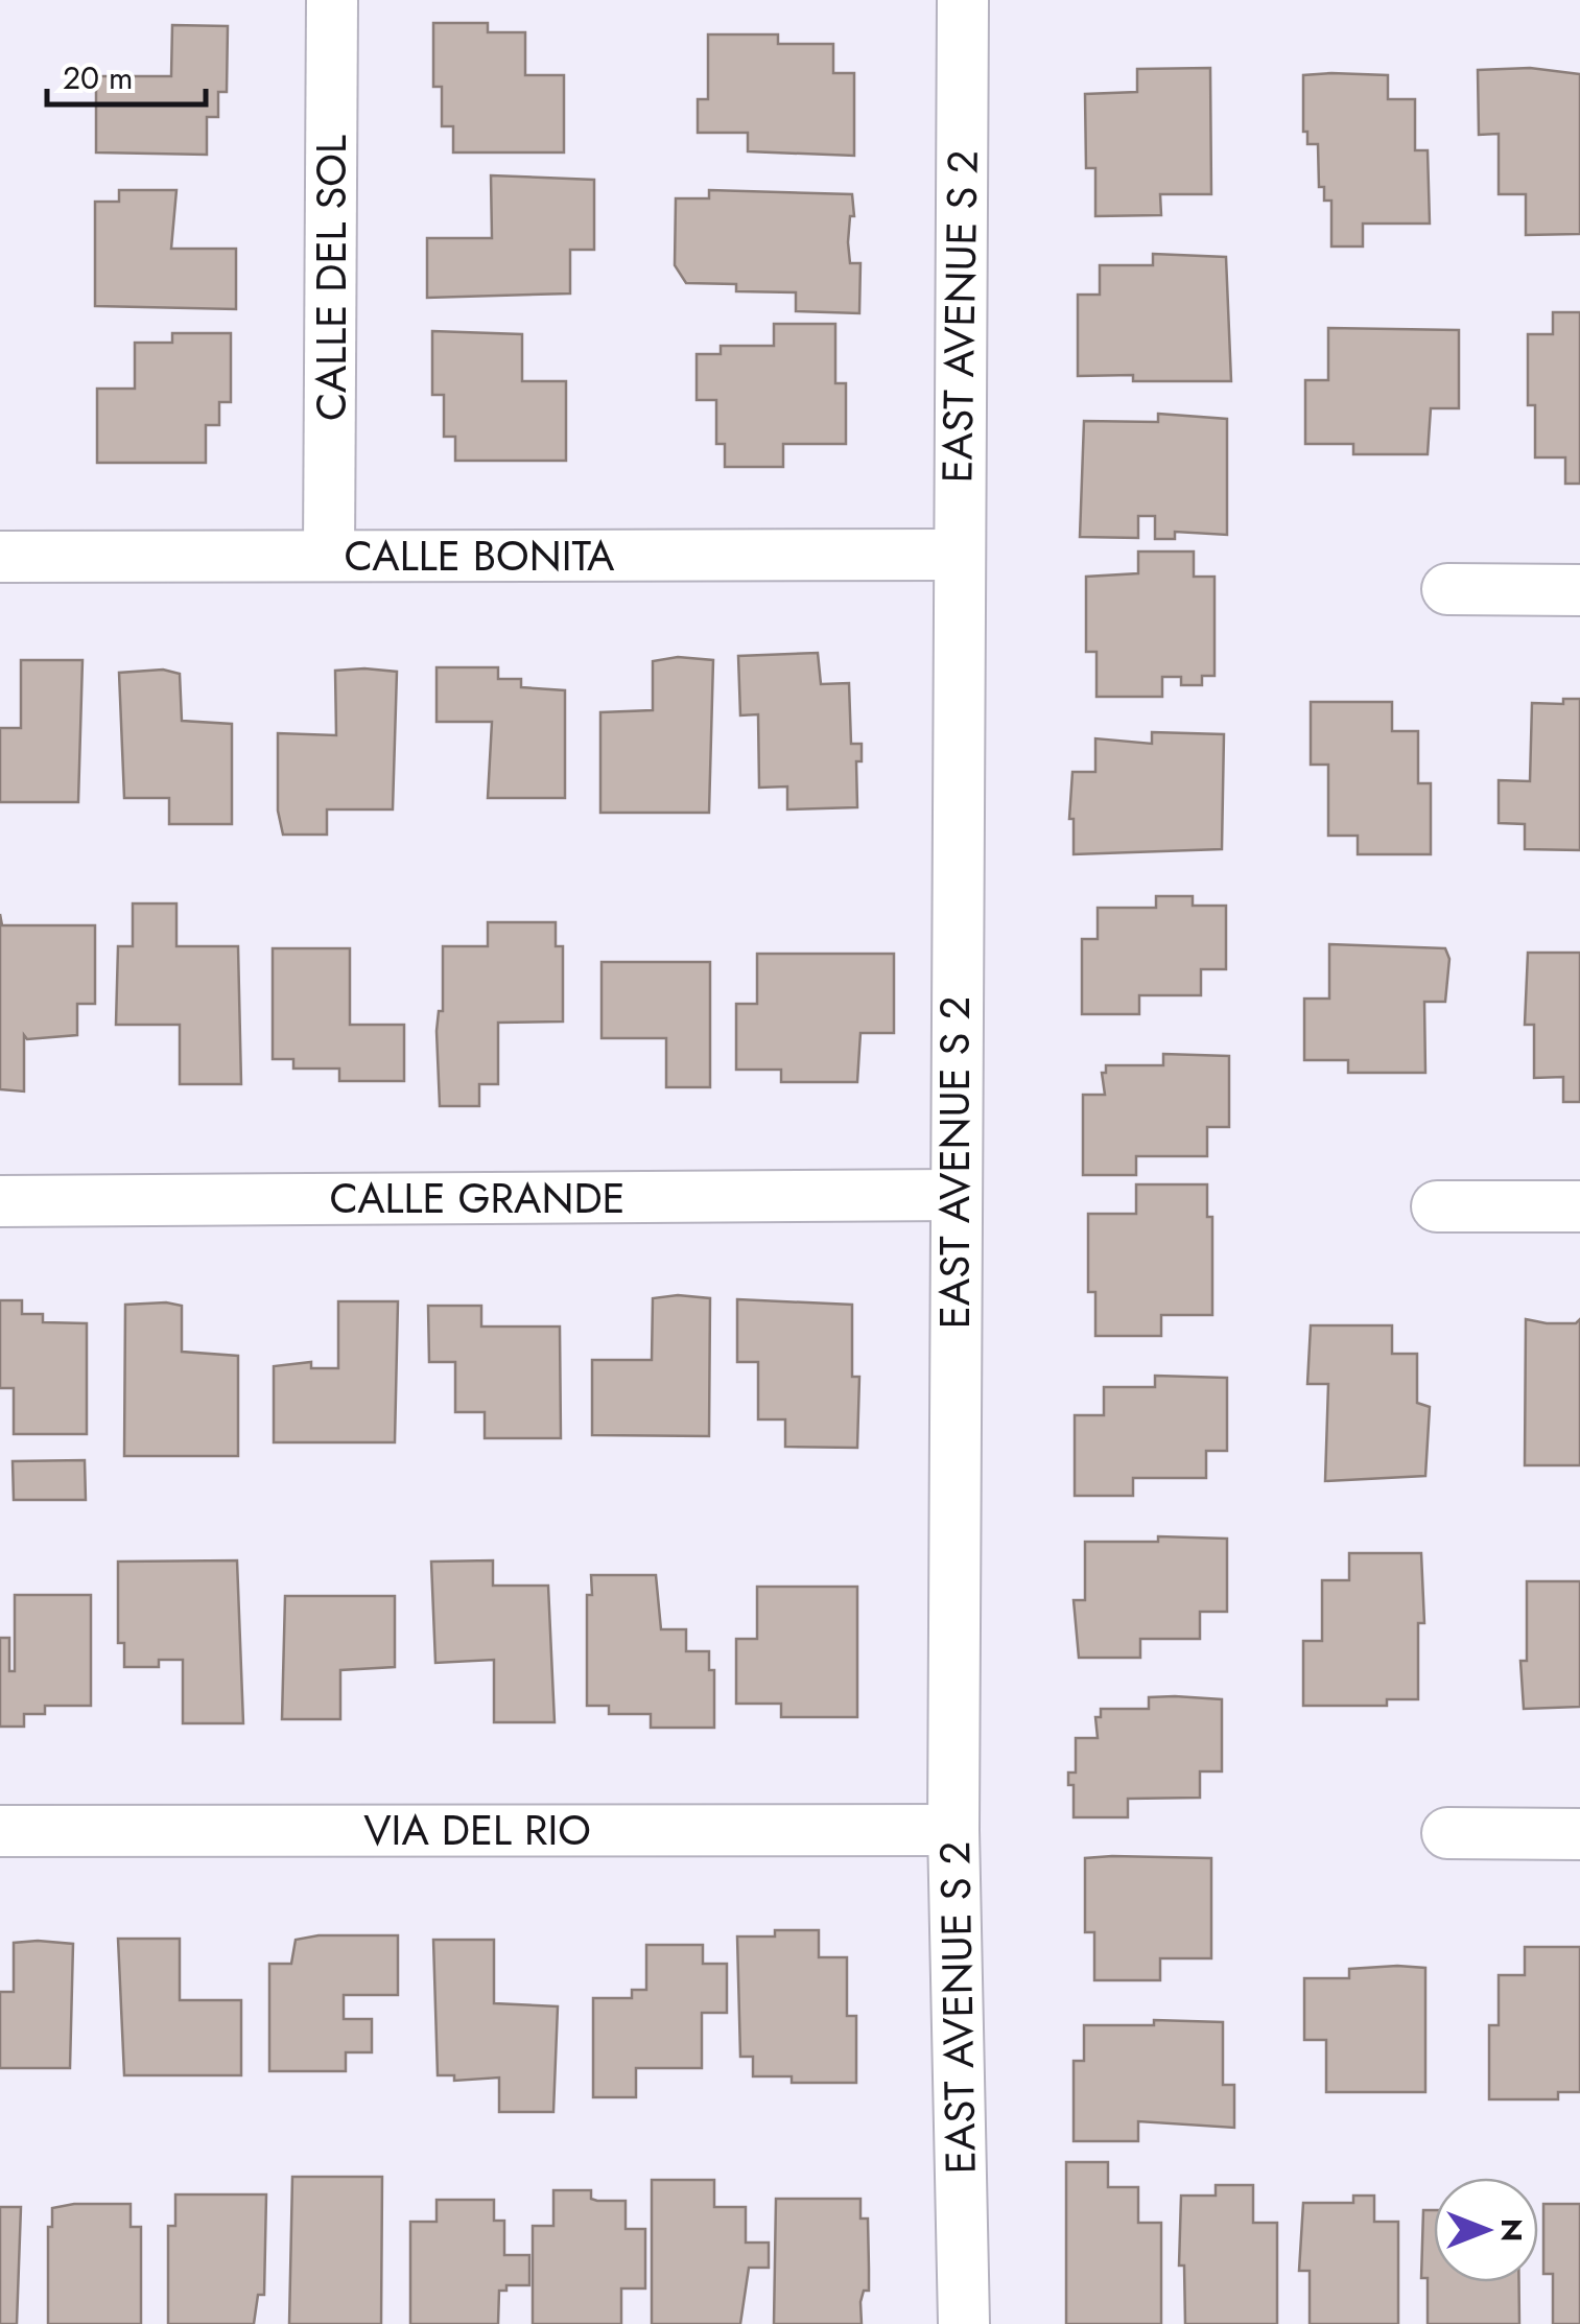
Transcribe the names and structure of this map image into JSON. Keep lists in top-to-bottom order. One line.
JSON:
{"streets":{"street":["CALLE DEL SOL","EAST AVENUE S 2","CALLE BONITA","CALLE GRANDE","VIA DEL RIO"]},"crossings":[["CALLE DEL SOL","CALLE BONITA"],["EAST AVENUE S 2","CALLE BONITA"],["EAST AVENUE S 2","CALLE GRANDE"],["EAST AVENUE S 2","VIA DEL RIO"]],"scale_bar":"20 m","north":"right"}
